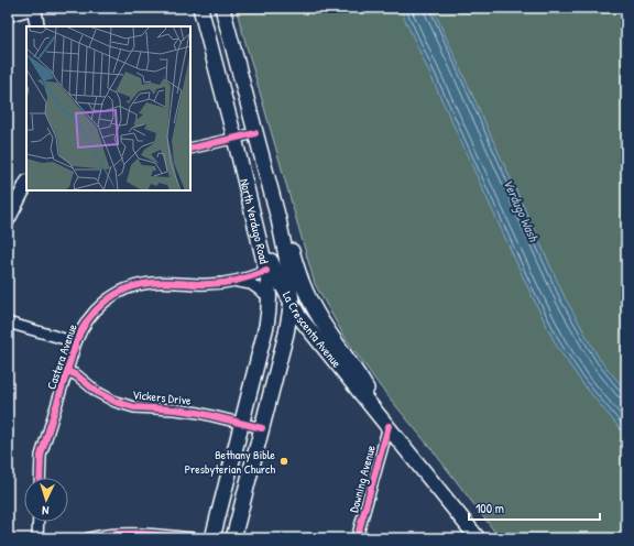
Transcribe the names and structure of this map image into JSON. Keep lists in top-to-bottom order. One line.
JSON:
{"streets":{"main road":["North Verdugo Road","La Crescenta Avenue"],"street":["Castera Avenue","Vickers Drive","Downing Avenue"]},"crossings":[["North Verdugo Road","La Crescenta Avenue"],["North Verdugo Road","Castera Avenue"],["North Verdugo Road","Vickers Drive"],["La Crescenta Avenue","Downing Avenue"],["Castera Avenue","Vickers Drive"]],"water":["Verdugo Wash"],"places":["Bethany Bible Presbyterian Church"],"scale_bar":"100 m","north":"bottom"}
